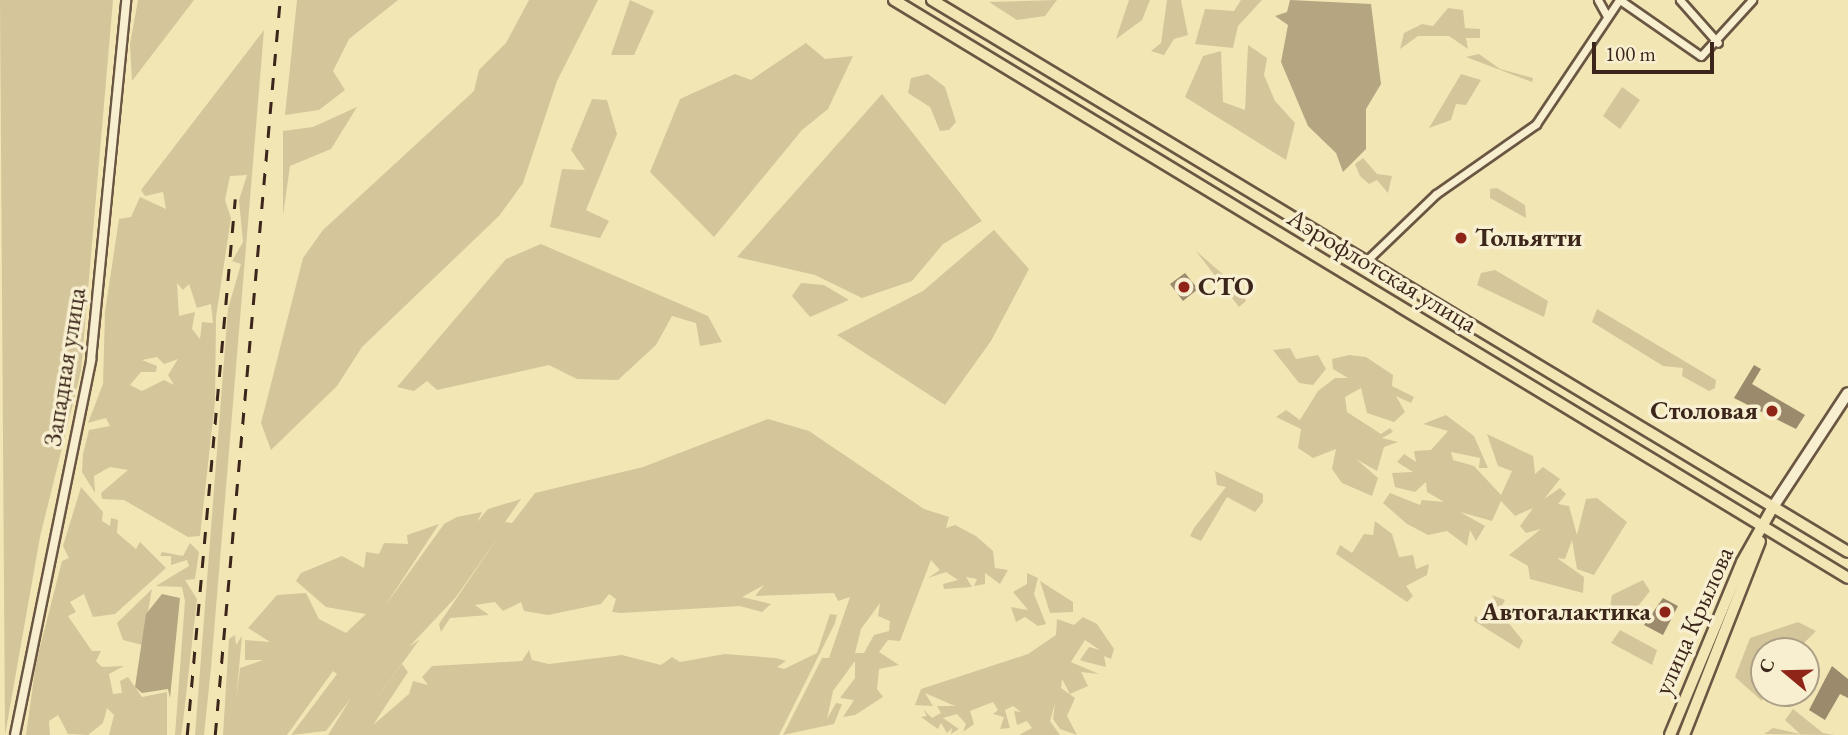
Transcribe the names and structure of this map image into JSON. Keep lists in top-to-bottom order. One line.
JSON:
{"streets":{"main road":["Аэрофлотская улица","улица Крылова"],"street":["Западная улица"]},"crossings":[["Аэрофлотская улица","улица Крылова"]],"places":["Тольятти","СТО","Столовая","Автогалактика"],"scale_bar":"100 m","north":"left"}
